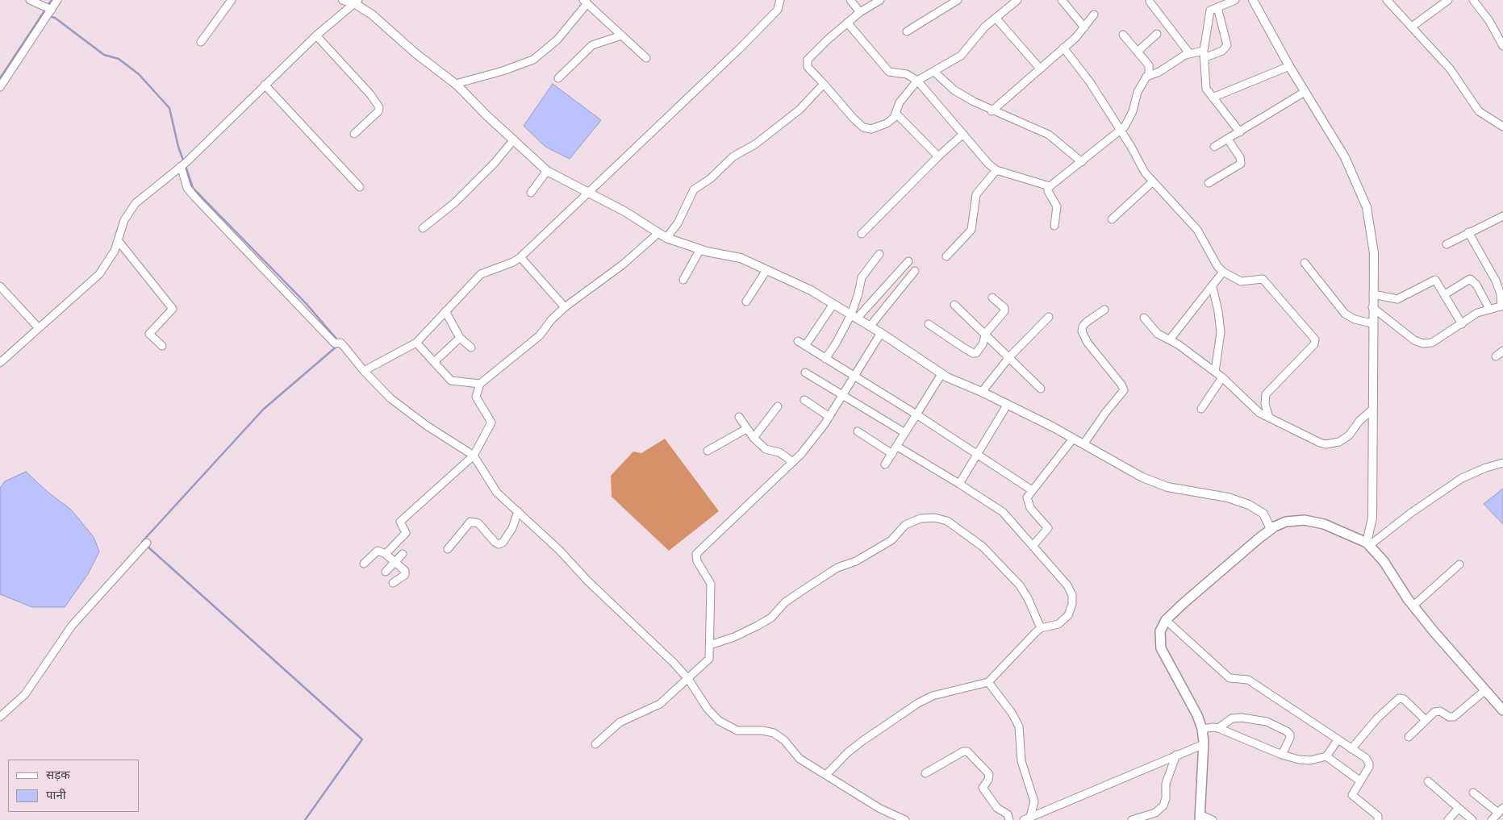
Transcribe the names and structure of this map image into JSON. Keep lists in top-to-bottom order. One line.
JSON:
{"legend":["सड़क","पानी"]}
